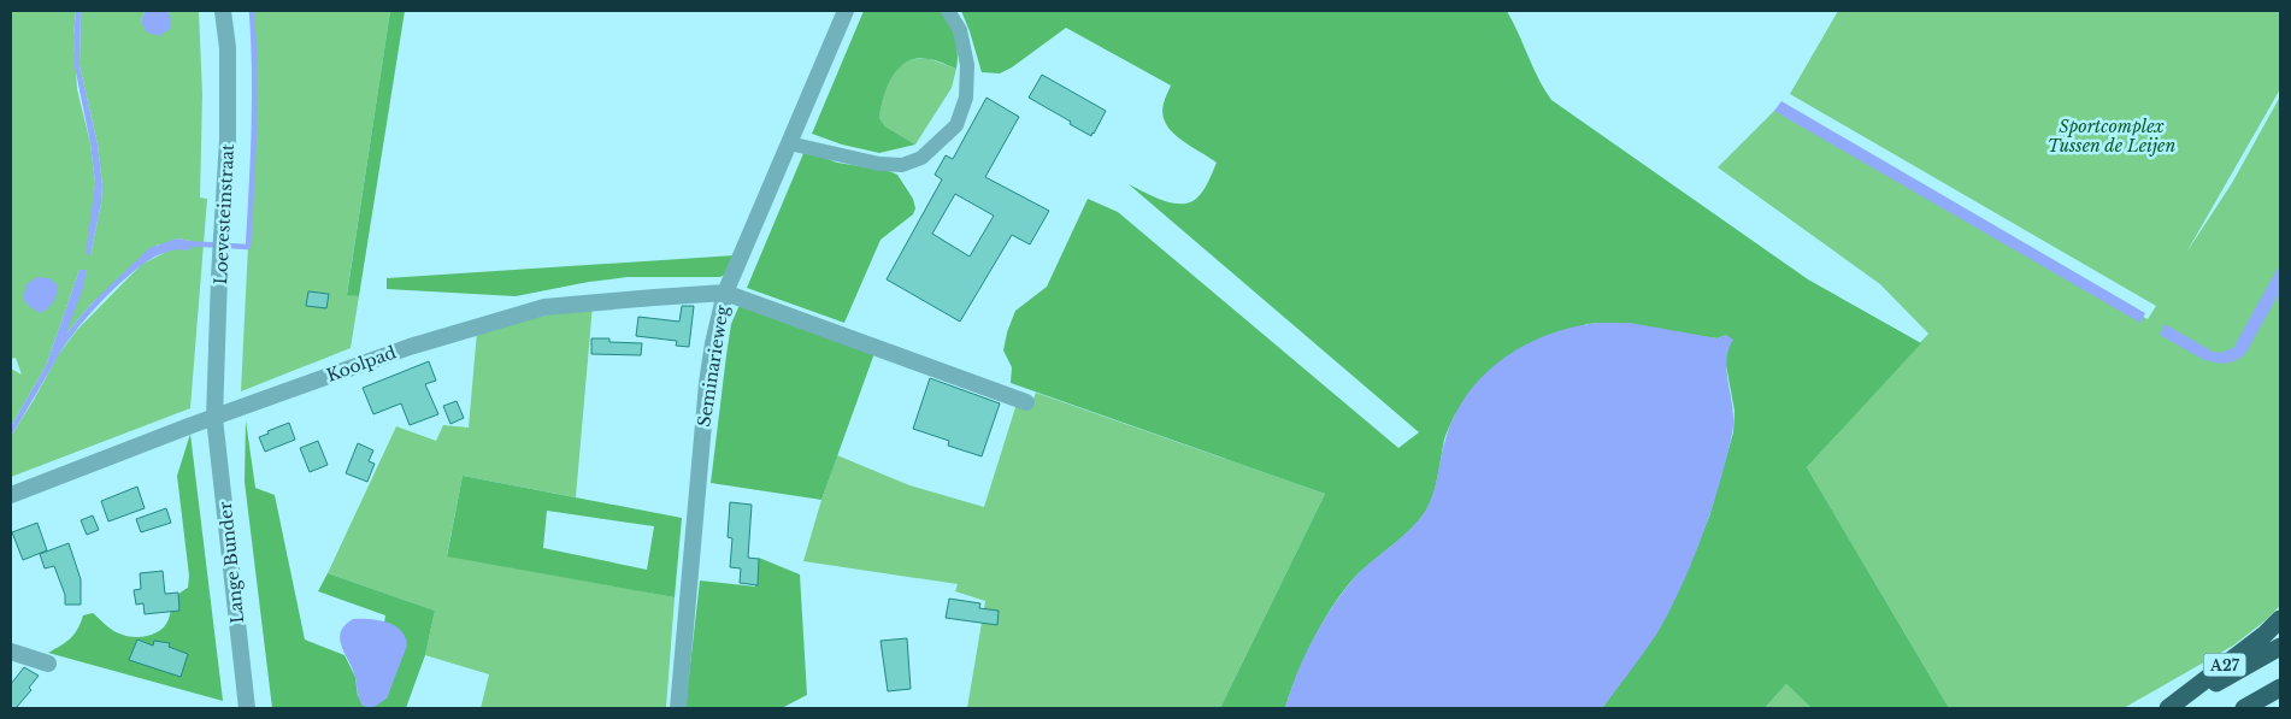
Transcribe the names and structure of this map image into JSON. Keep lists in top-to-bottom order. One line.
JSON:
{"streets":{"highway":["A27"],"street":["Loevesteinstraat","Koolpad","Seminarieweg","Lange Bunder"]},"crossings":[["Loevesteinstraat","Koolpad"],["Loevesteinstraat","Lange Bunder"],["Koolpad","Seminarieweg"],["Koolpad","Lange Bunder"]],"parks":["Sportcomplex Tussen de Leijen"]}
